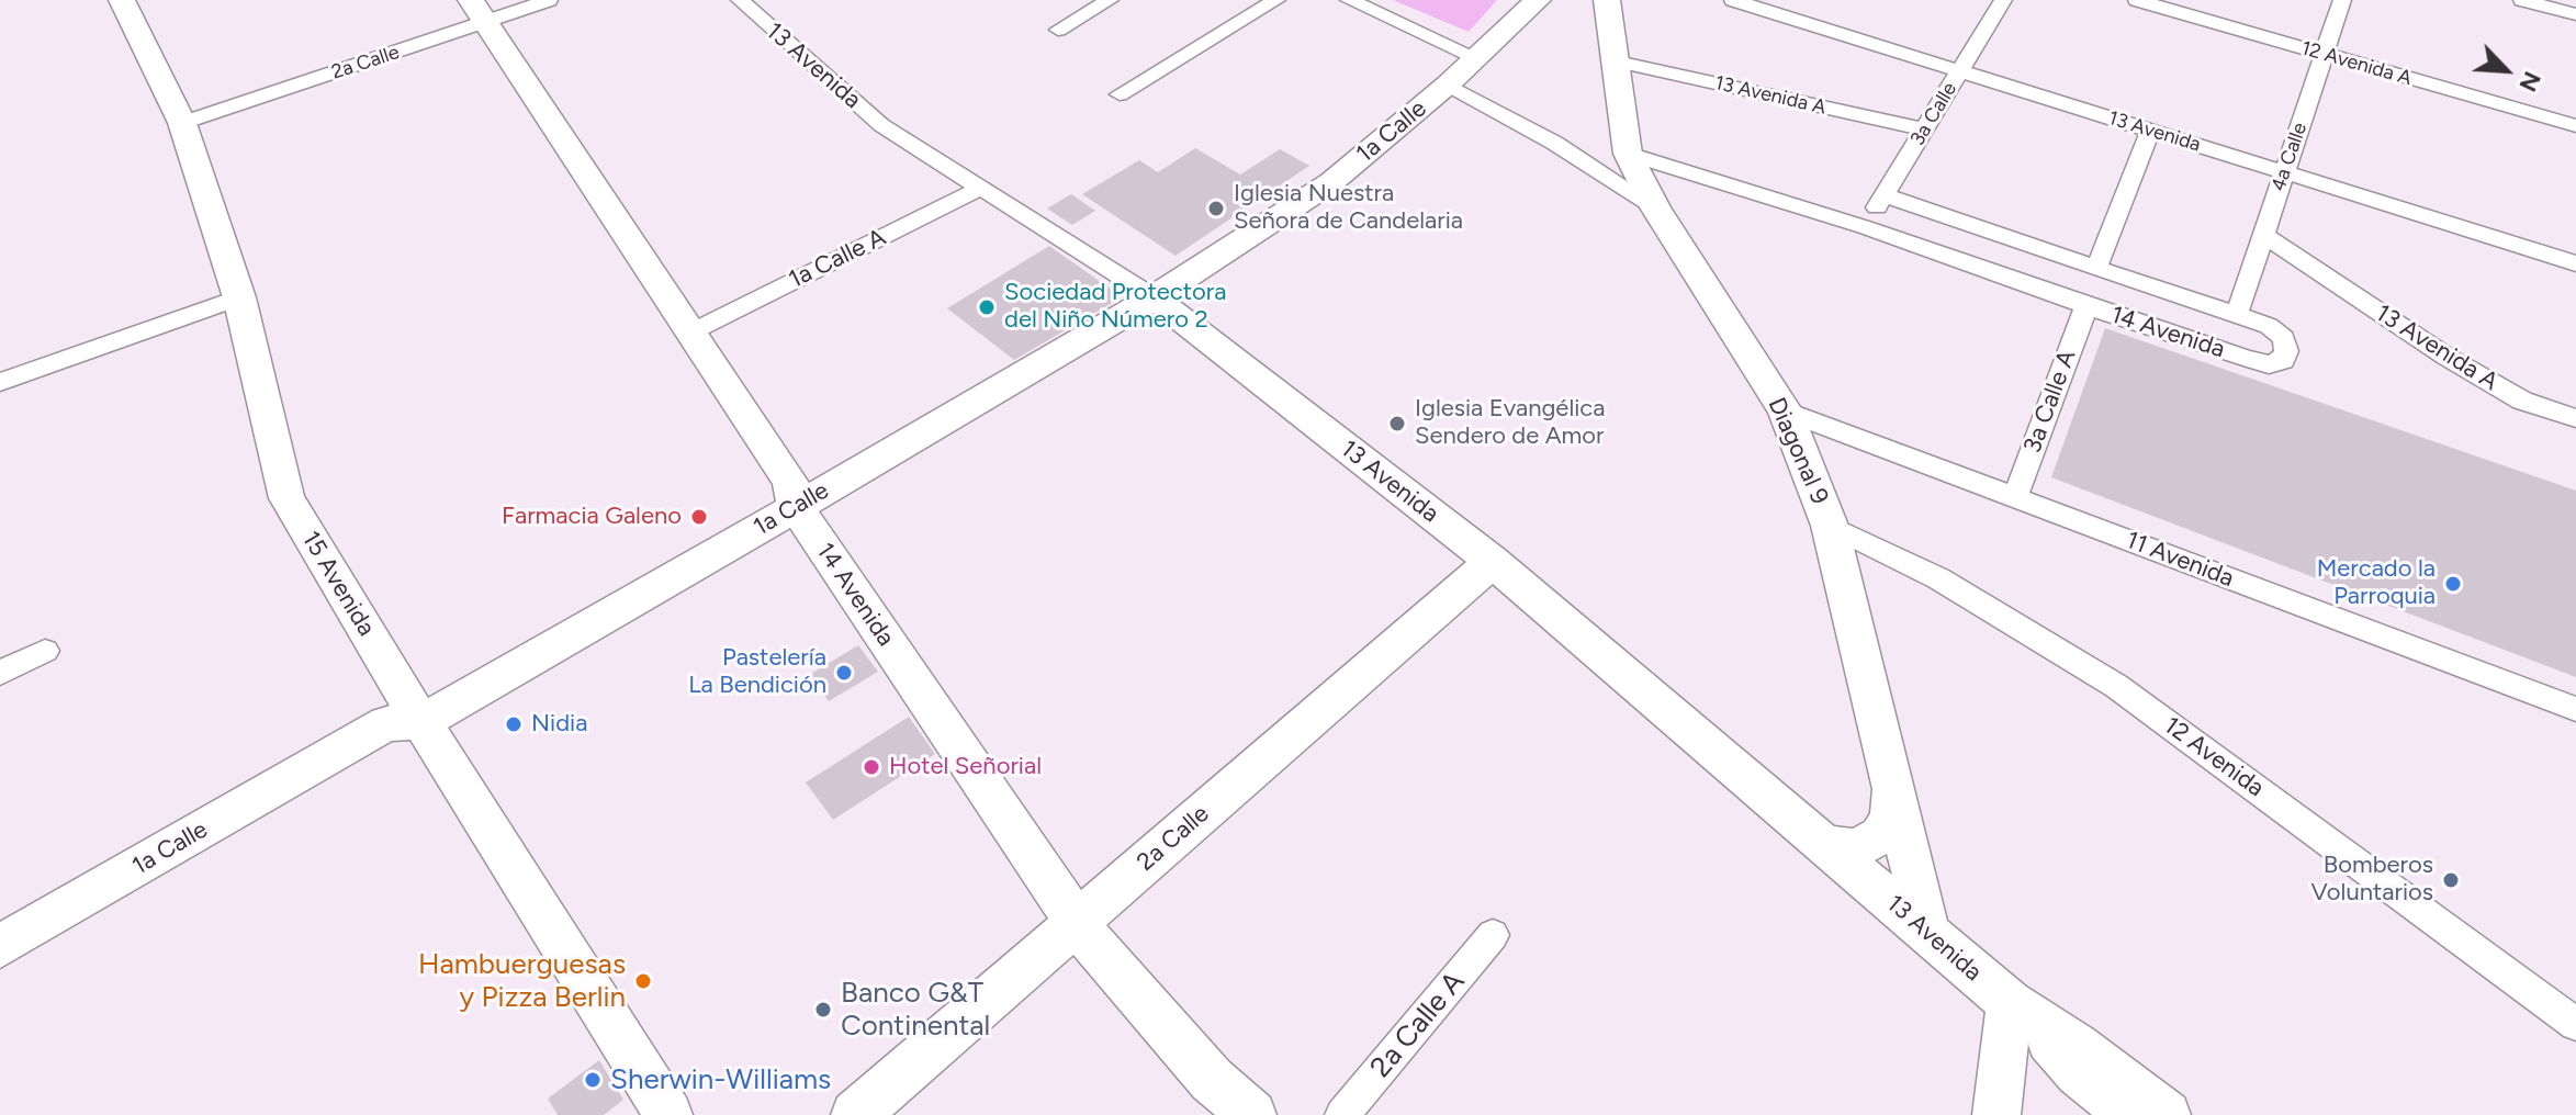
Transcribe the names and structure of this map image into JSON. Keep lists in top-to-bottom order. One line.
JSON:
{"streets":{"street":["2a Calle","12 Avenida A","13 Avenida","13 Avenida A","3a Calle","1a Calle","4a Calle","1a Calle A","14 Avenida","3a Calle A","Diagonal 9","11 Avenida","15 Avenida","12 Avenida","2a Calle A"]},"crossings":[["2a Calle","13 Avenida"],["2a Calle","14 Avenida"],["2a Calle","15 Avenida"],["12 Avenida A","4a Calle"],["13 Avenida","3a Calle"],["13 Avenida","1a Calle"],["13 Avenida","4a Calle"],["13 Avenida","1a Calle A"],["13 Avenida","Diagonal 9"],["13 Avenida A","3a Calle"],["13 Avenida A","4a Calle"],["13 Avenida A","Diagonal 9"],["3a Calle","14 Avenida"],["1a Calle","14 Avenida"],["1a Calle","15 Avenida"],["4a Calle","14 Avenida"],["1a Calle A","14 Avenida"],["14 Avenida","3a Calle A"],["14 Avenida","Diagonal 9"],["3a Calle A","11 Avenida"],["Diagonal 9","11 Avenida"],["Diagonal 9","12 Avenida"]],"places":["Iglesia Nuestra Señora de Candelaria","Sociedad Protectora del Niño Número 2","Iglesia Evangélica Sendero de Amor","Farmacia Galeno","Mercado la Parroquia","Pastelería La Bendición","Nidia","Hotel Señorial","Bomberos Voluntarios","Hambuerguesas y Pizza Berlin","Banco G&T Continental","Sherwin-Williams"],"north":"bottom right"}
